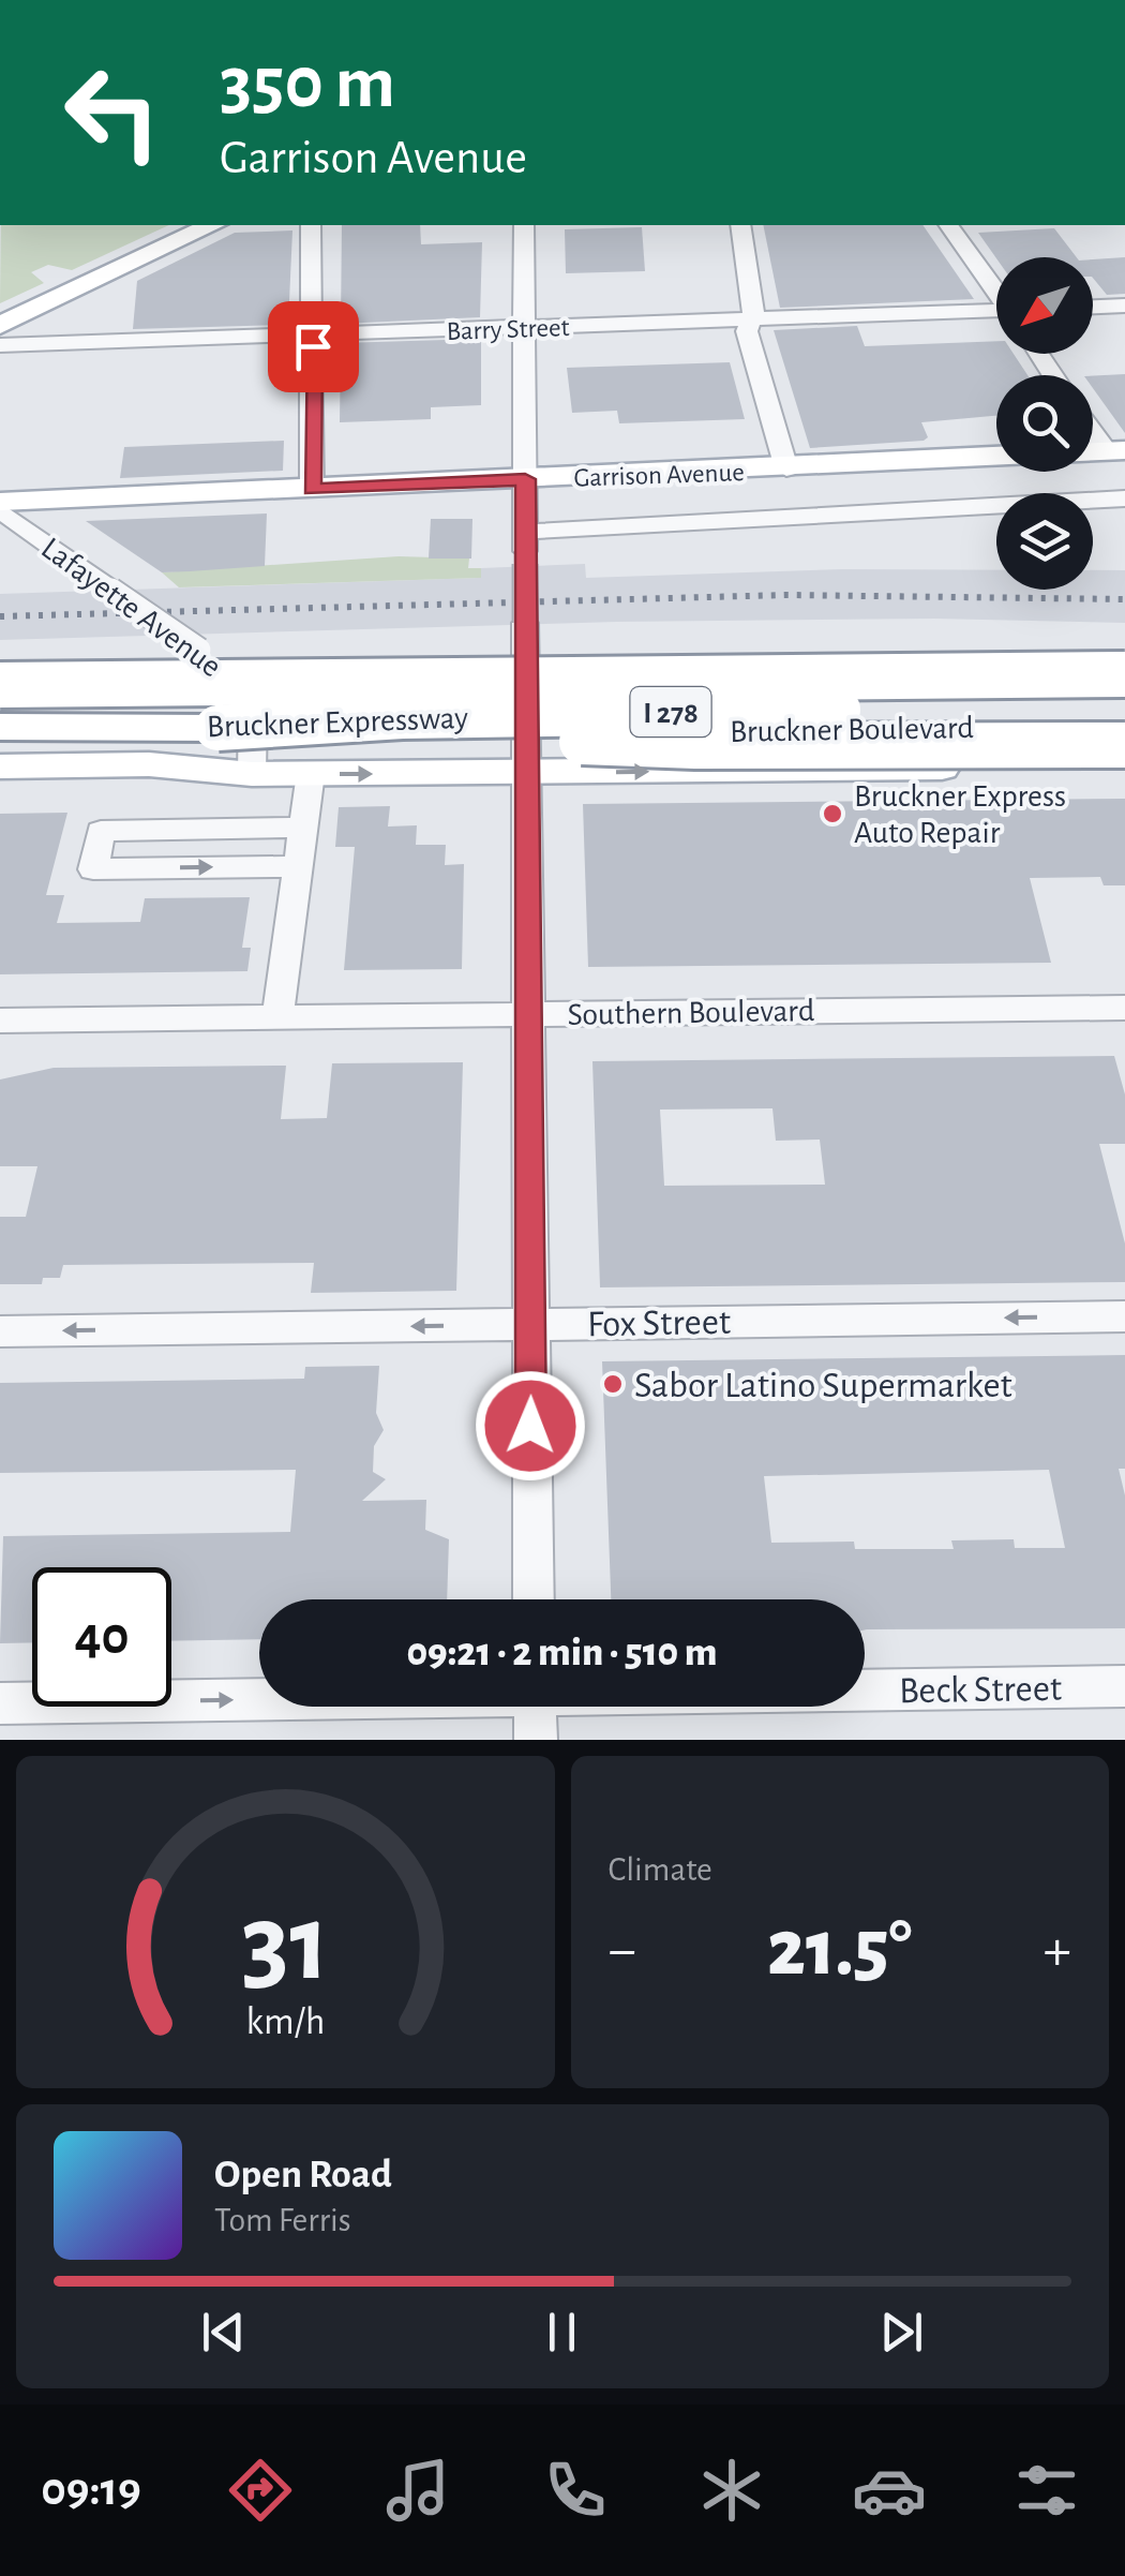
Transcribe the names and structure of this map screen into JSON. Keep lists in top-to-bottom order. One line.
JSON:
{"streets":{"highway":["I 278","Bruckner Expressway"],"main road":["Garrison Avenue","Bruckner Boulevard"],"street":["Barry Street","Lafayette Avenue","Southern Boulevard","Fox Street","Beck Street"]},"crossings":[["Lafayette Avenue","Bruckner Expressway"],["Lafayette Avenue","Bruckner Boulevard"],["Bruckner Expressway","Bruckner Boulevard"]],"one_way":["Fox Street","Beck Street"],"places":["Bruckner Express Auto Repair","Sabor Latino Supermarket"],"north":"bottom left","page":{"turn":["350 m","Garrison Avenue"],"limit":"40","trip":"09:21 · 2 min · 510 m","tile":"Climate","heat":["−","21.5°","+"],"song":["Open Road","Tom Ferris"],"tabs":"09:19","gauge":["31","km/h"]}}
